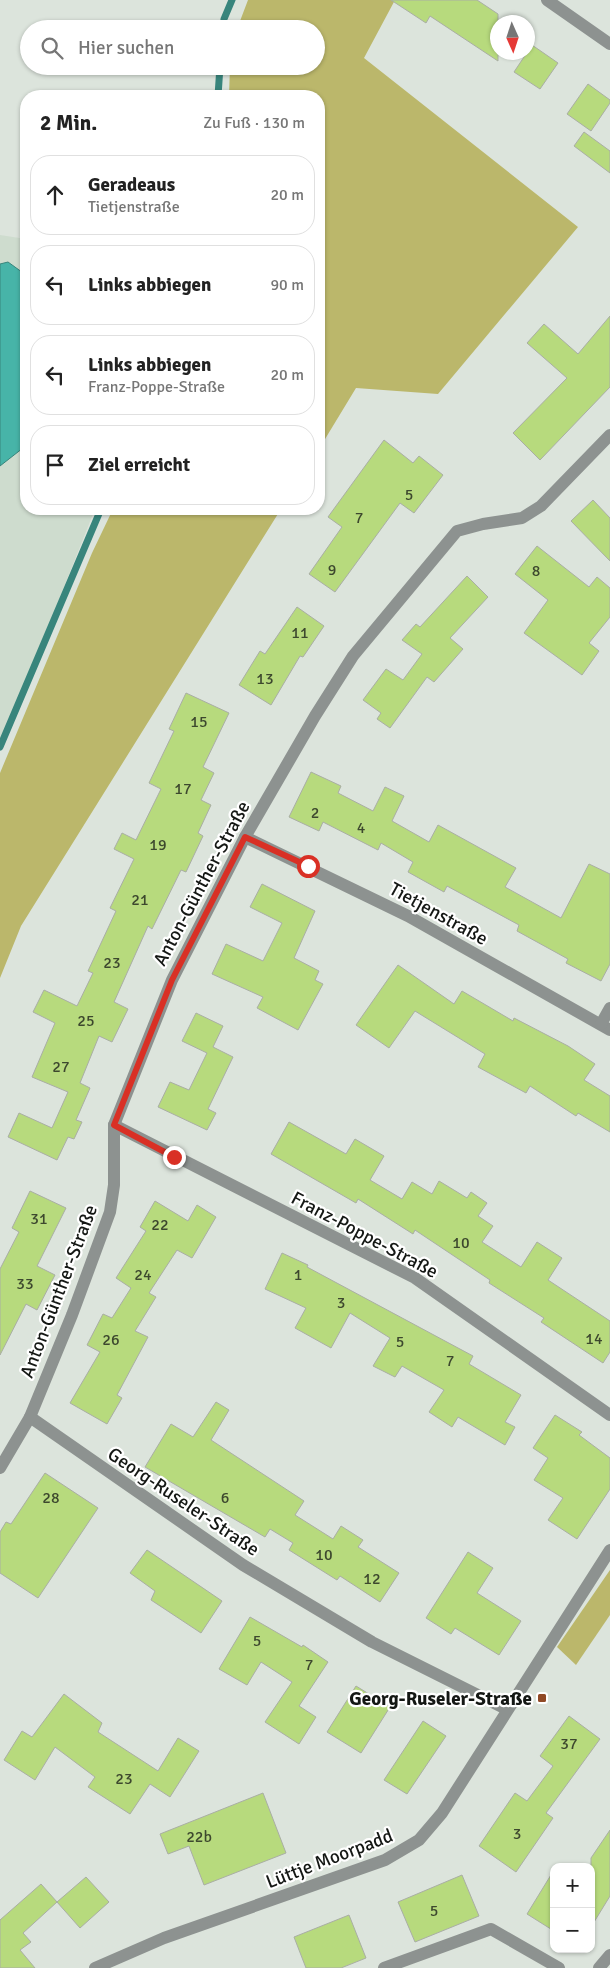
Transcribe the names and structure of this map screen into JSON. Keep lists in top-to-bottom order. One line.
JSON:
{"streets":{"street":["Anton-Günther-Straße","Tietjenstraße","Franz-Poppe-Straße","Georg-Ruseler-Straße","Lüttje Moorpadd"]},"crossings":[["Anton-Günther-Straße","Tietjenstraße"],["Anton-Günther-Straße","Franz-Poppe-Straße"],["Anton-Günther-Straße","Georg-Ruseler-Straße"],["Georg-Ruseler-Straße","Lüttje Moorpadd"]],"places":{"transit":["Georg-Ruseler-Straße"]},"house_numbers":["5","7","9","8","11","13","15","17","2","4","19","21","23","25","27","31","22","10","24","1","33","3","14","26","5","7","28","6","10","12","5","7","37","23","3","22b","5"],"north":"bottom","page":{"search":"Hier suchen","heading":["2 Min.","Zu Fuß · 130 m"],"list":[["Geradeaus","Tietjenstraße","20 m"],["Links abbiegen","90 m"],["Links abbiegen","Franz-Poppe-Straße","20 m"],"Ziel erreicht"],"map_buttons":["+","−"]}}
